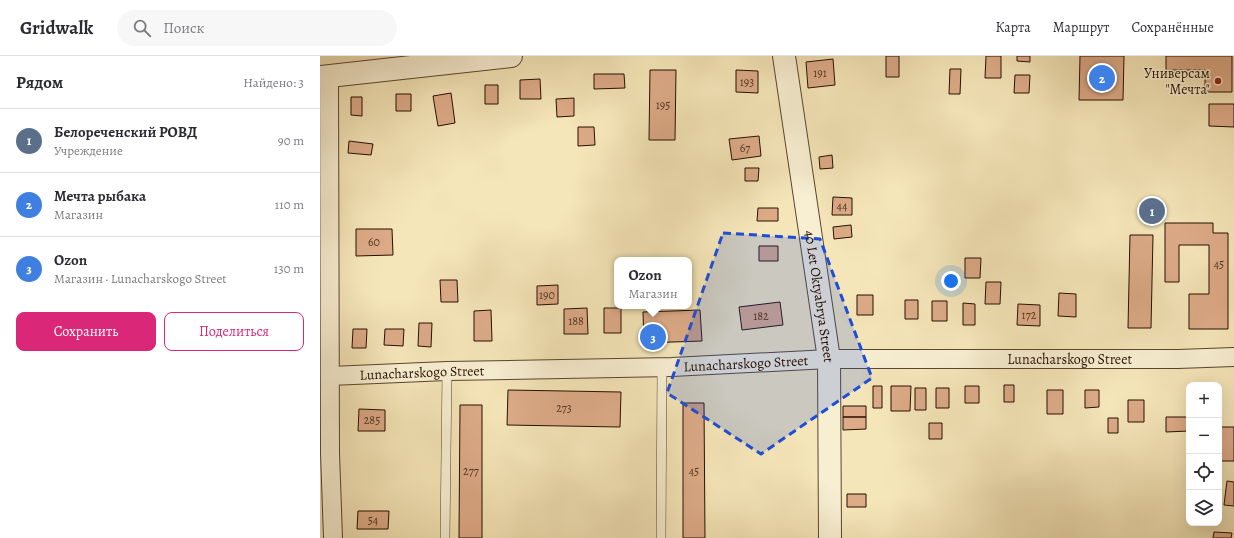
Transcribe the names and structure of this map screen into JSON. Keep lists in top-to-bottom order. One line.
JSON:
{"streets":{"street":["40 Let Oktyabrya Street","Lunacharskogo Street"]},"crossings":[["40 Let Oktyabrya Street","Lunacharskogo Street"]],"places":["Универсам \"Мечта\""],"house_numbers":["191","193","195","67","44","60","45","190","172","182","188","273","285","277","45","54"],"page":{"header":"Gridwalk","search":"Поиск","nav":["Карта","Маршрут","Сохранённые"],"heading":["Рядом","Найдено: 3"],"pins":["2","1","3"],"list":[{"mark":"1","name":"Белореченский РОВД","note":"Учреждение","value":"90 m"},{"mark":"2","name":"Мечта рыбака","note":"Магазин","value":"110 m"},{"mark":"3","name":"Ozon","note":"Магазин · Lunacharskogo Street","value":"130 m"}],"popup":["Ozon","Магазин"],"buttons":["Сохранить","Поделиться"],"map_buttons":["+","−"]}}
